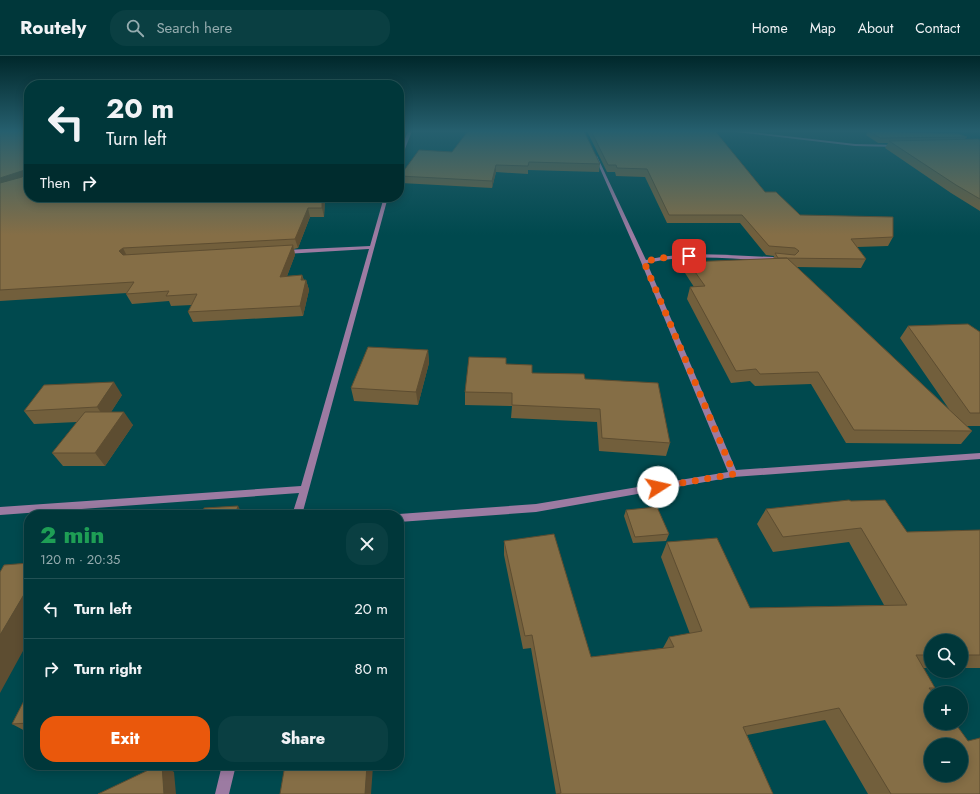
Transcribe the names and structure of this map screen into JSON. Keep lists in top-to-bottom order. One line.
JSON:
{"page":{"header":"Routely","search":"Search here","nav":["Home","Map","About","Contact"],"turn":["20 m","Turn left"],"then":"Then","heading":["2 min","120 m · 20:35"],"list":[{"name":"Turn left","value":"20 m"},{"name":"Turn right","value":"80 m"}],"map_buttons":["+","−"],"buttons":["Exit","Share"]}}
